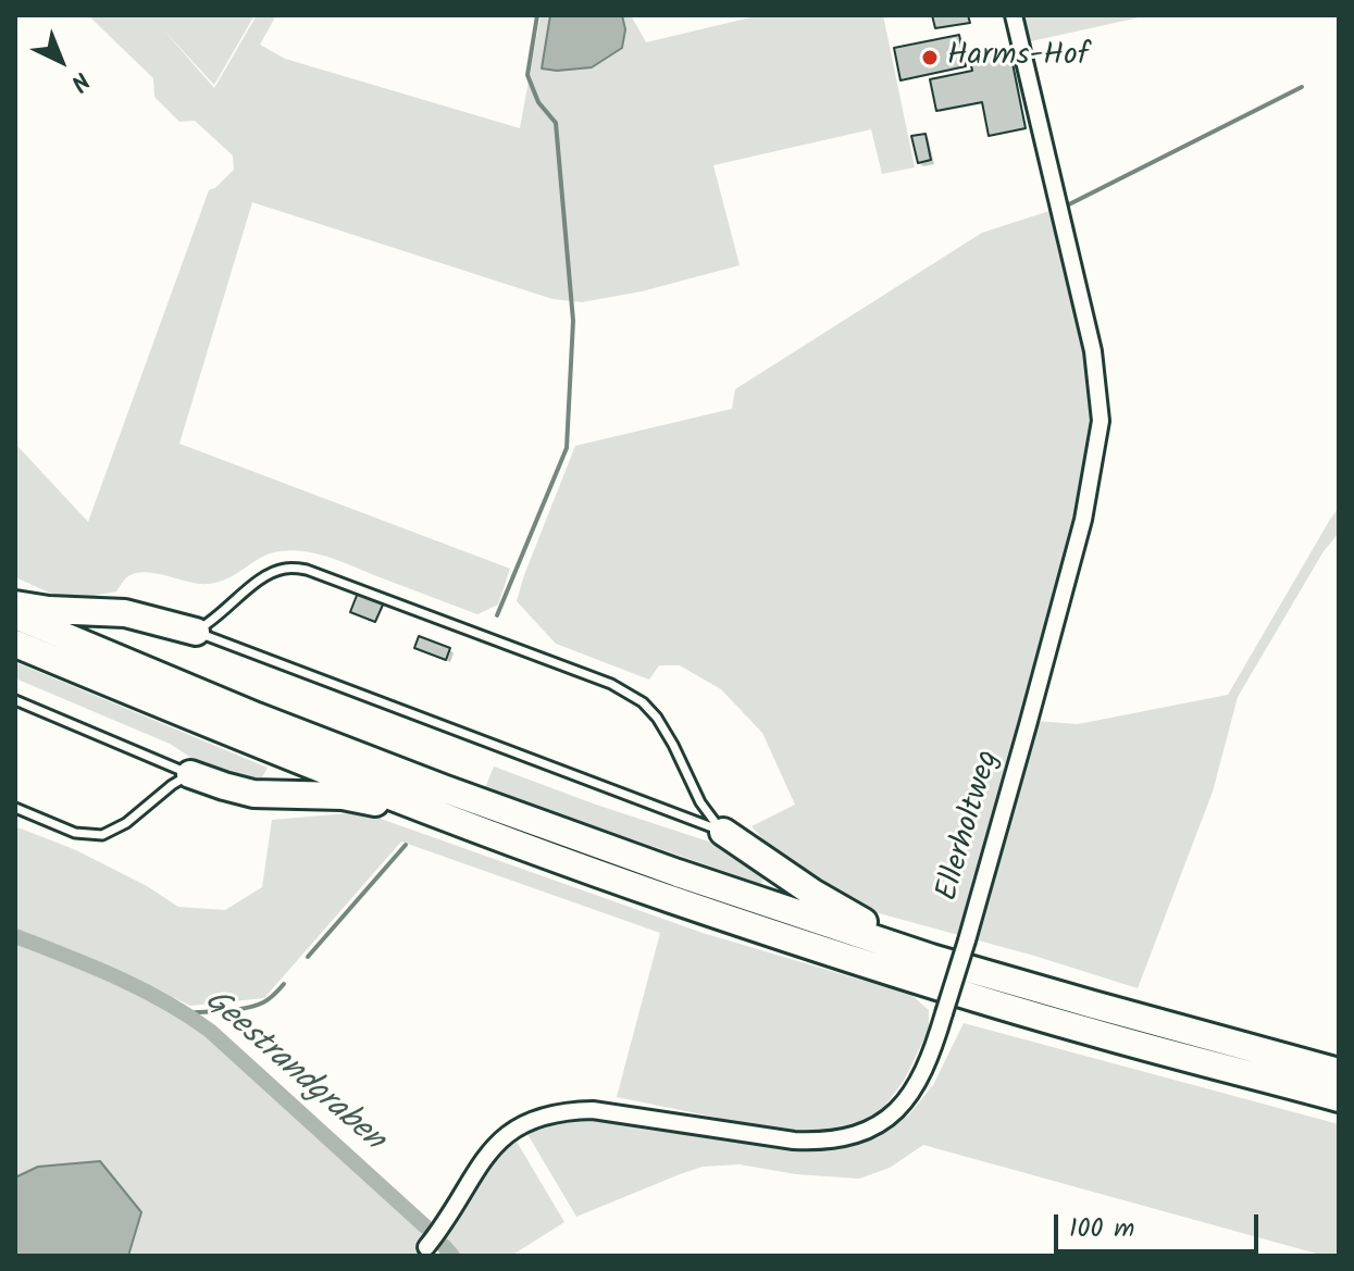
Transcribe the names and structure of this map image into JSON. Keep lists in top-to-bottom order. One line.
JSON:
{"streets":{"street":["Ellerholtweg"]},"water":["Geestrandgraben"],"places":["Harms-Hof"],"scale_bar":"100 m","north":"bottom right"}
